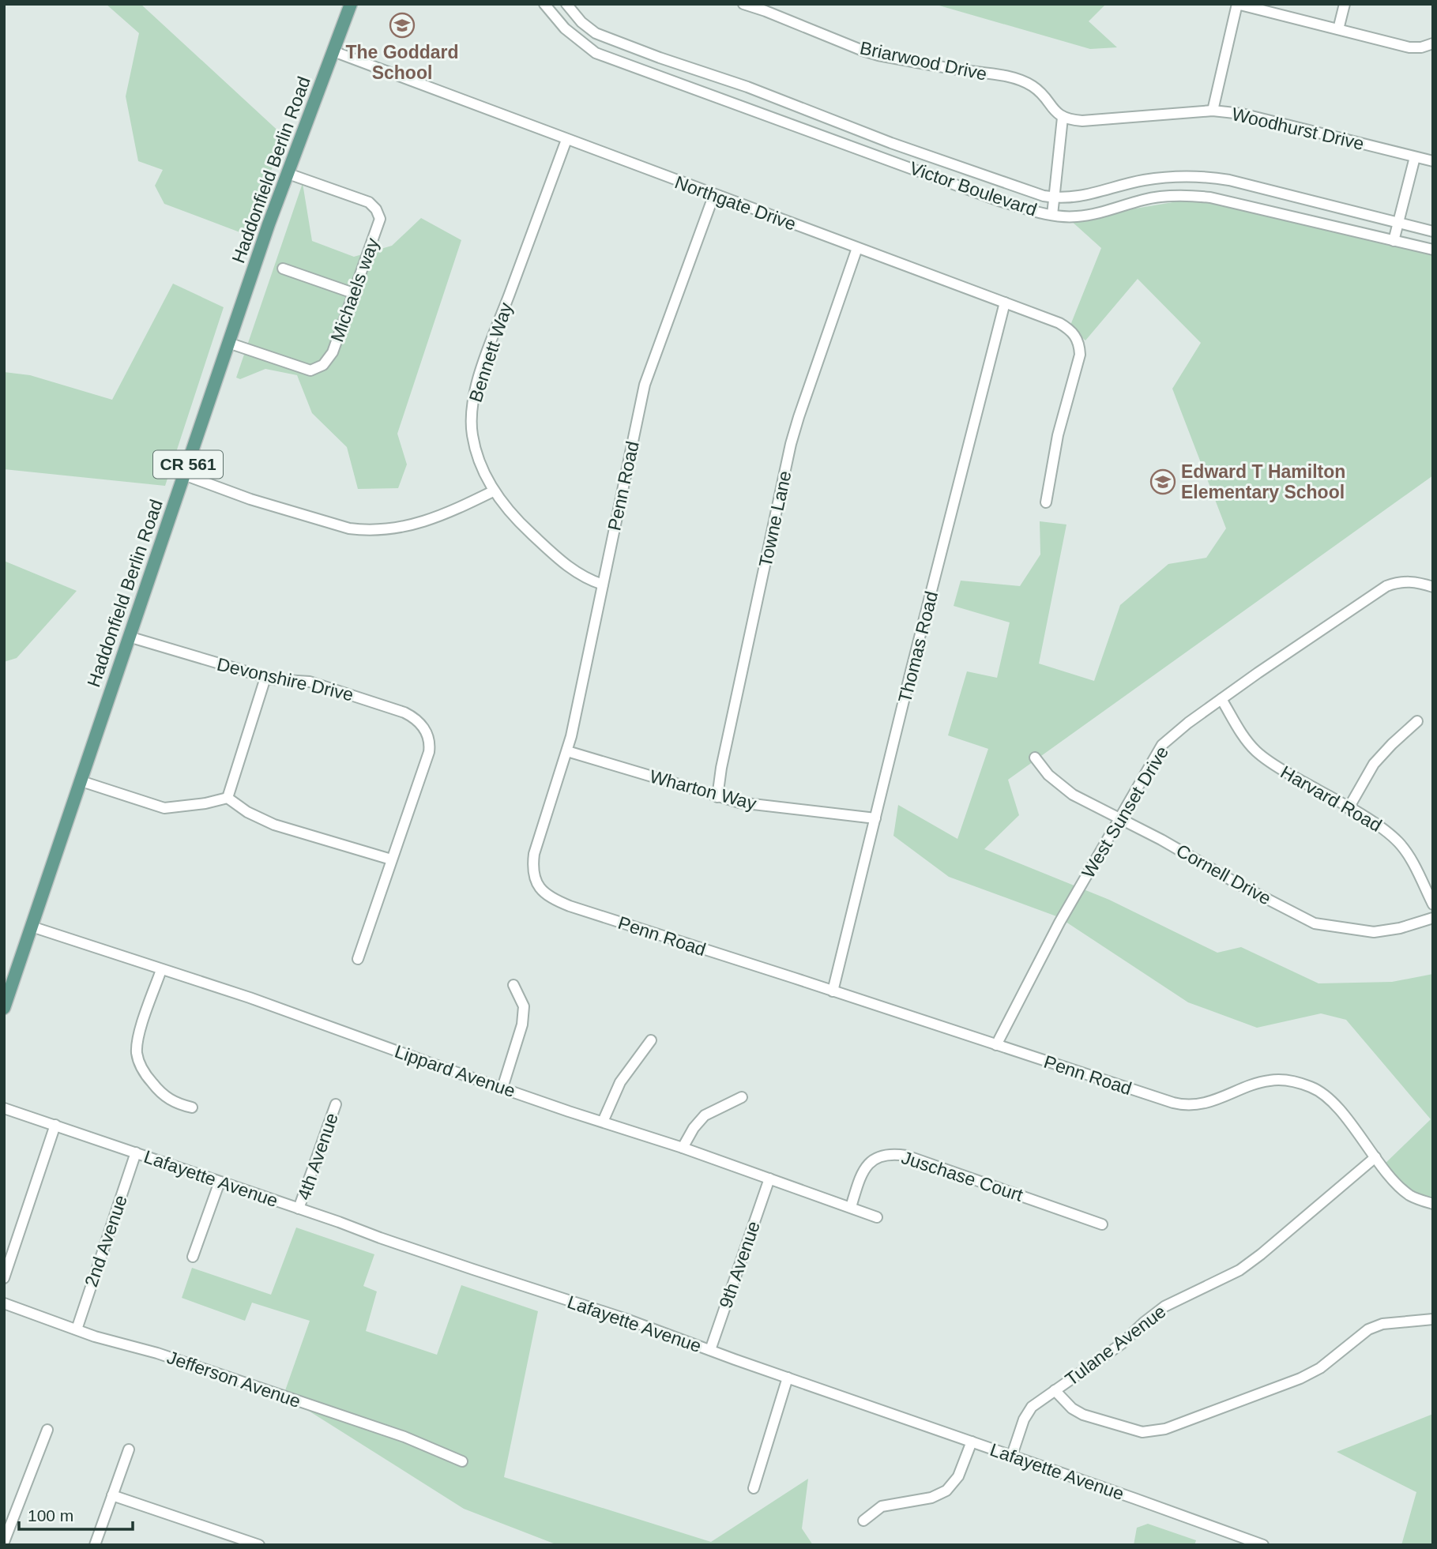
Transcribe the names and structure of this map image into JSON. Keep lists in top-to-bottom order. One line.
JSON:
{"streets":{"main road":["Haddonfield Berlin Road","CR 561"],"street":["Briarwood Drive","Woodhurst Drive","Victor Boulevard","Northgate Drive","Michaels way","Bennett Way","Penn Road","Towne Lane","Thomas Road","Devonshire Drive","Wharton Way","Harvard Road","West Sunset Drive","Cornell Drive","Lippard Avenue","4th Avenue","Juschase Court","Lafayette Avenue","2nd Avenue","9th Avenue","Tulane Avenue","Jefferson Avenue"]},"crossings":[["Briarwood Drive","Woodhurst Drive"],["Haddonfield Berlin Road","Northgate Drive"],["Haddonfield Berlin Road","Michaels way"],["Haddonfield Berlin Road","Devonshire Drive"],["Haddonfield Berlin Road","Lippard Avenue"],["Northgate Drive","Bennett Way"],["Northgate Drive","Penn Road"],["Northgate Drive","Towne Lane"],["Northgate Drive","Thomas Road"],["Bennett Way","Penn Road"],["Penn Road","Thomas Road"],["Penn Road","Wharton Way"],["Penn Road","West Sunset Drive"],["Penn Road","Tulane Avenue"],["Towne Lane","Wharton Way"],["Thomas Road","Wharton Way"],["Harvard Road","West Sunset Drive"],["West Sunset Drive","Cornell Drive"],["Lippard Avenue","Juschase Court"],["Lippard Avenue","9th Avenue"],["4th Avenue","Lafayette Avenue"],["Lafayette Avenue","2nd Avenue"],["Lafayette Avenue","9th Avenue"],["Lafayette Avenue","Tulane Avenue"],["2nd Avenue","Jefferson Avenue"]],"places":{"school or university":["The Goddard School","Edward T Hamilton Elementary School"]},"scale_bar":"100 m"}
